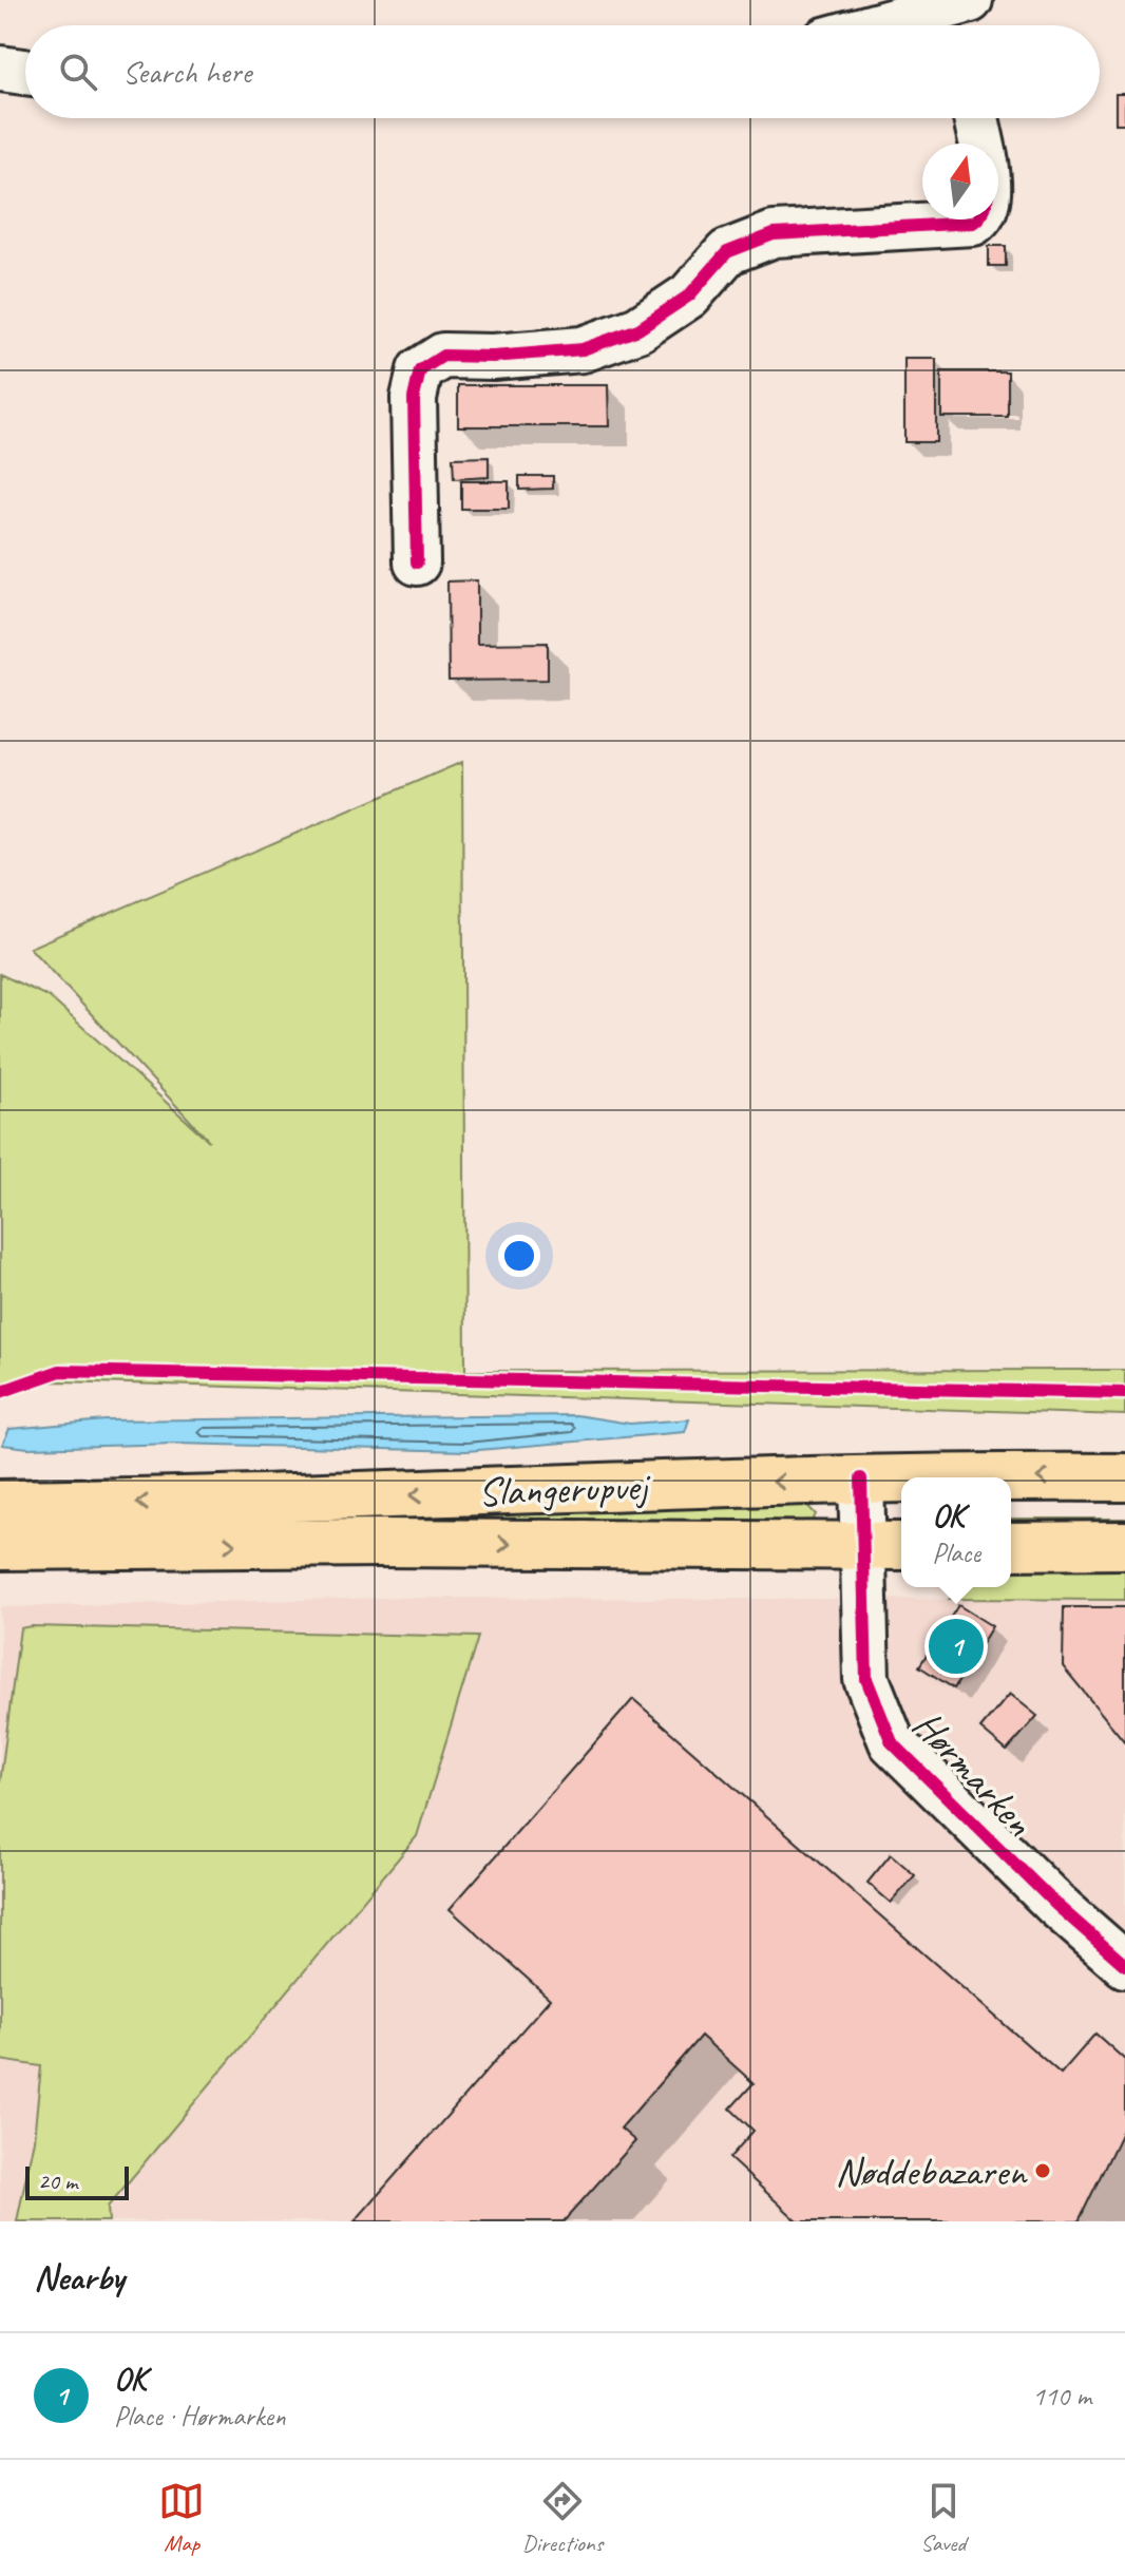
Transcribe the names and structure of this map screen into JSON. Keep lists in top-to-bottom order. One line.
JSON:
{"streets":{"main road":["Slangerupvej"],"street":["Hørmarken"]},"crossings":[["Slangerupvej","Hørmarken"]],"places":["Nøddebazaren"],"scale_bar":"20 m","north":"top","page":{"search":"Search here","popup":["OK","Place"],"pins":"1","scale":"20 m","heading":"Nearby","list":[{"mark":"1","name":"OK","note":"Place · Hørmarken","value":"110 m"}],"nav":["Map","Directions","Saved"]}}
